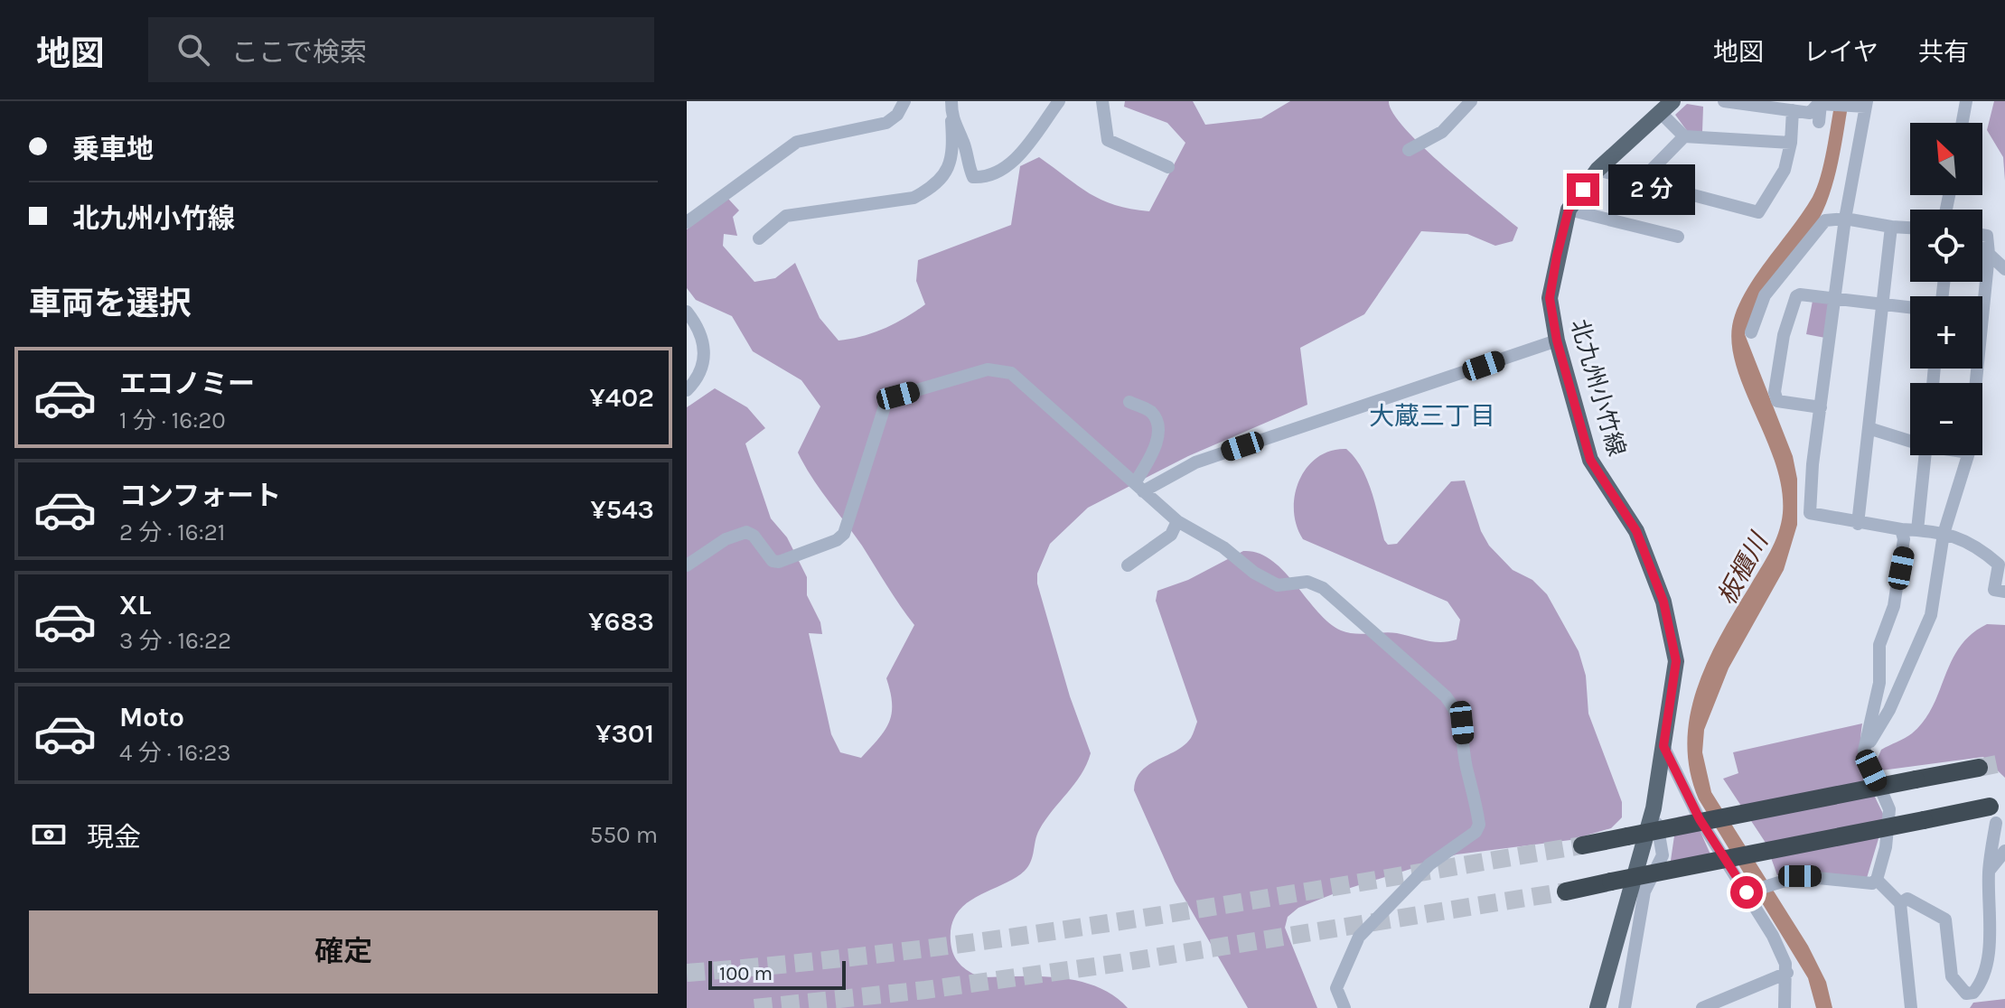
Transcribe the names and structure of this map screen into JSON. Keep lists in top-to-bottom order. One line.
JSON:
{"streets":{"main road":["北九州小竹線"]},"districts":["大蔵三丁目"],"water":["板櫃川"],"scale_bar":"100 m","north":"top left","page":{"header":"地図","search":"ここで検索","nav":["地図","レイヤ","共有"],"banner":["乗車地","北九州小竹線"],"map_buttons":["+","−"],"bubble":"2 分","heading":"車両を選択","list":[{"name":"エコノミー","note":"1 分 · 16:20","value":"¥402"},{"name":"コンフォート","note":"2 分 · 16:21","value":"¥543"},{"name":"XL","note":"3 分 · 16:22","value":"¥683"},{"name":"Moto","note":"4 分 · 16:23","value":"¥301"}],"pay":["現金","550 m"],"buttons":"確定","scale":"100 m"}}
